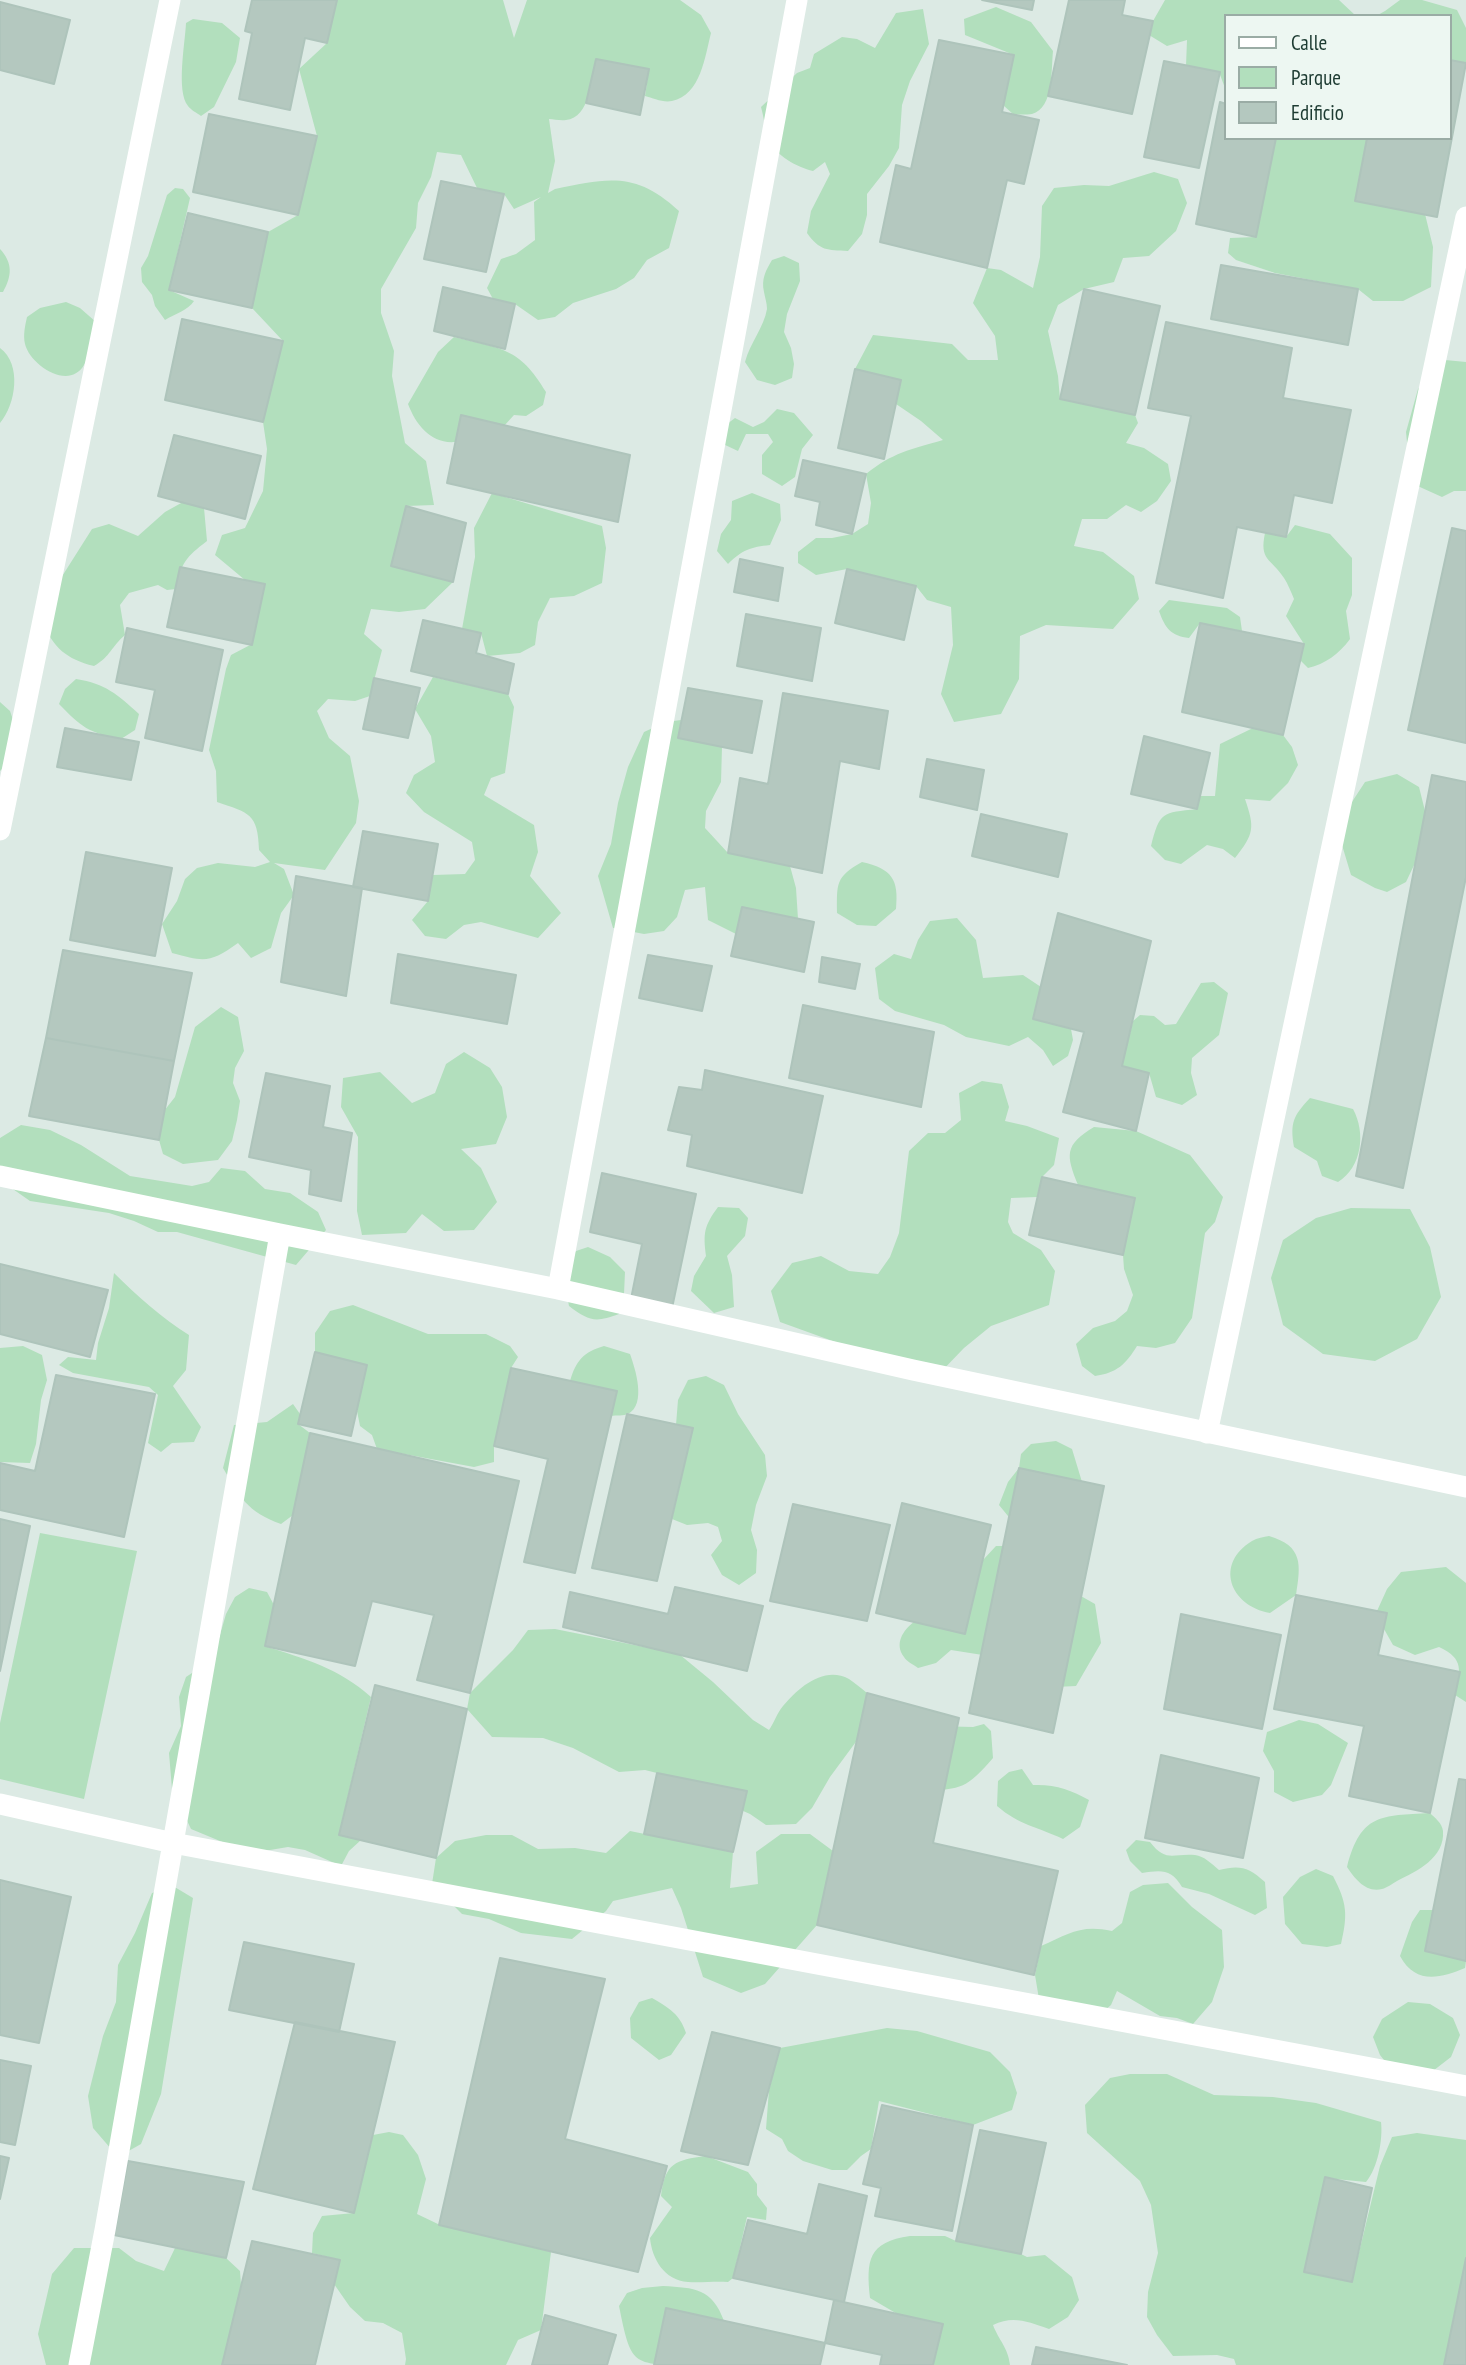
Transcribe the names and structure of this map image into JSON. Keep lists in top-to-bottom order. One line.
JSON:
{"legend":["Calle","Parque","Edificio"]}
